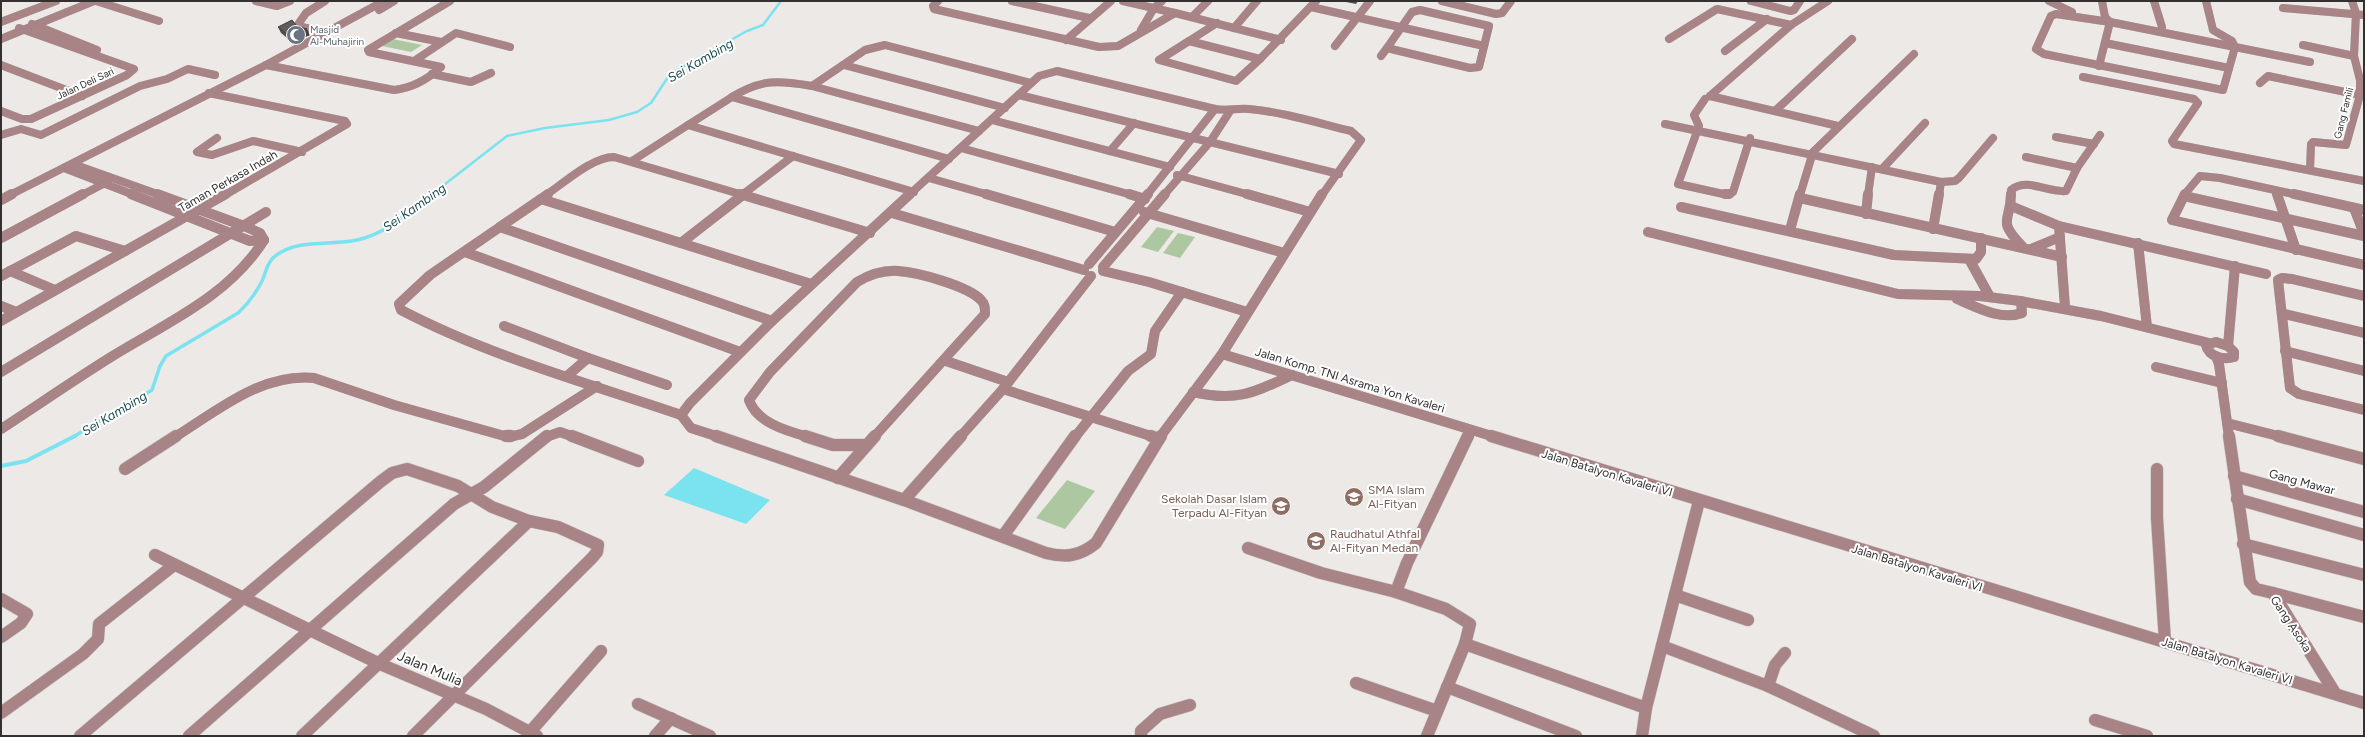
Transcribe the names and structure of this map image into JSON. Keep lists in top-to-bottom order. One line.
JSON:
{"streets":{"street":["Jalan Deli Sari","Gang Famili","Taman Perkasa Indah","Jalan Komp. TNI Asrama Yon Kavaleri","Jalan Batalyon Kavaleri VI","Gang Mawar","Gang Asoka","Jalan Mulia"]},"crossings":[["Jalan Komp. TNI Asrama Yon Kavaleri","Jalan Batalyon Kavaleri VI"],["Jalan Batalyon Kavaleri VI","Gang Asoka"]],"water":["Sei Kambing"],"places":{"mosque":["Masjid Al-Muhajirin"],"school or university":["SMA Islam Al-Fityan","Sekolah Dasar Islam Terpadu Al-Fityan","Raudhatul Athfal Al-Fityan Medan"]}}
